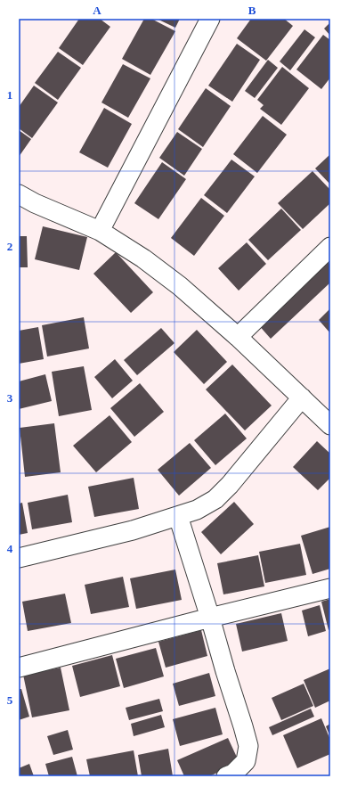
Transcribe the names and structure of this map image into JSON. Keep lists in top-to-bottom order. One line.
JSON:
{"grid":{"columns":["A","B"],"rows":["1","2","3","4","5"]}}
